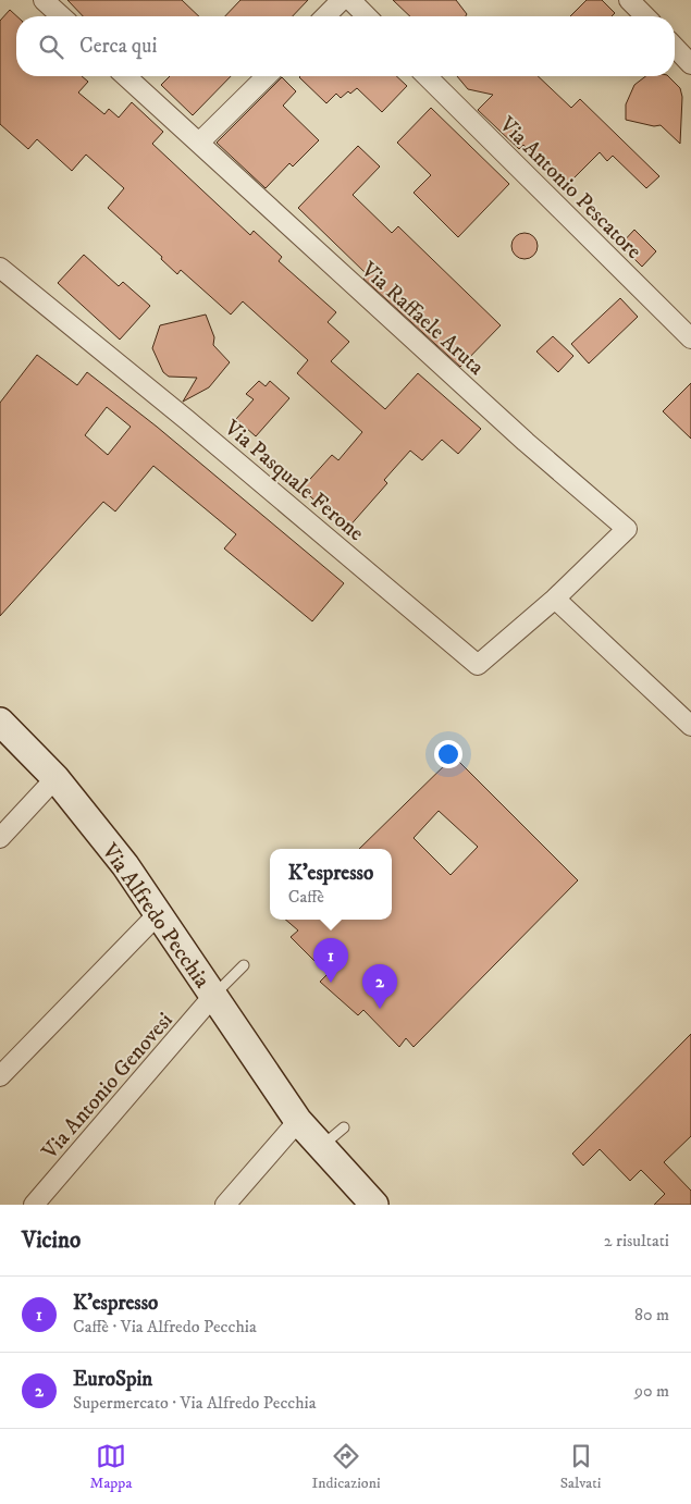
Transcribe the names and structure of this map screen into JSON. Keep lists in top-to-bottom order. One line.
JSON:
{"streets":{"main road":["Via Alfredo Pecchia"],"street":["Via Antonio Pescatore","Via Raffaele Aruta","Via Pasquale Ferone","Via Antonio Genovesi"]},"crossings":[["Via Raffaele Aruta","Via Pasquale Ferone"],["Via Alfredo Pecchia","Via Antonio Genovesi"]],"page":{"search":"Cerca qui","popup":["K'espresso","Caffè"],"pins":["1","2"],"heading":["Vicino","2 risultati"],"list":[{"mark":"1","name":"K'espresso","note":"Caffè · Via Alfredo Pecchia","value":"80 m"},{"mark":"2","name":"EuroSpin","note":"Supermercato · Via Alfredo Pecchia","value":"90 m"}],"nav":["Mappa","Indicazioni","Salvati"]}}
